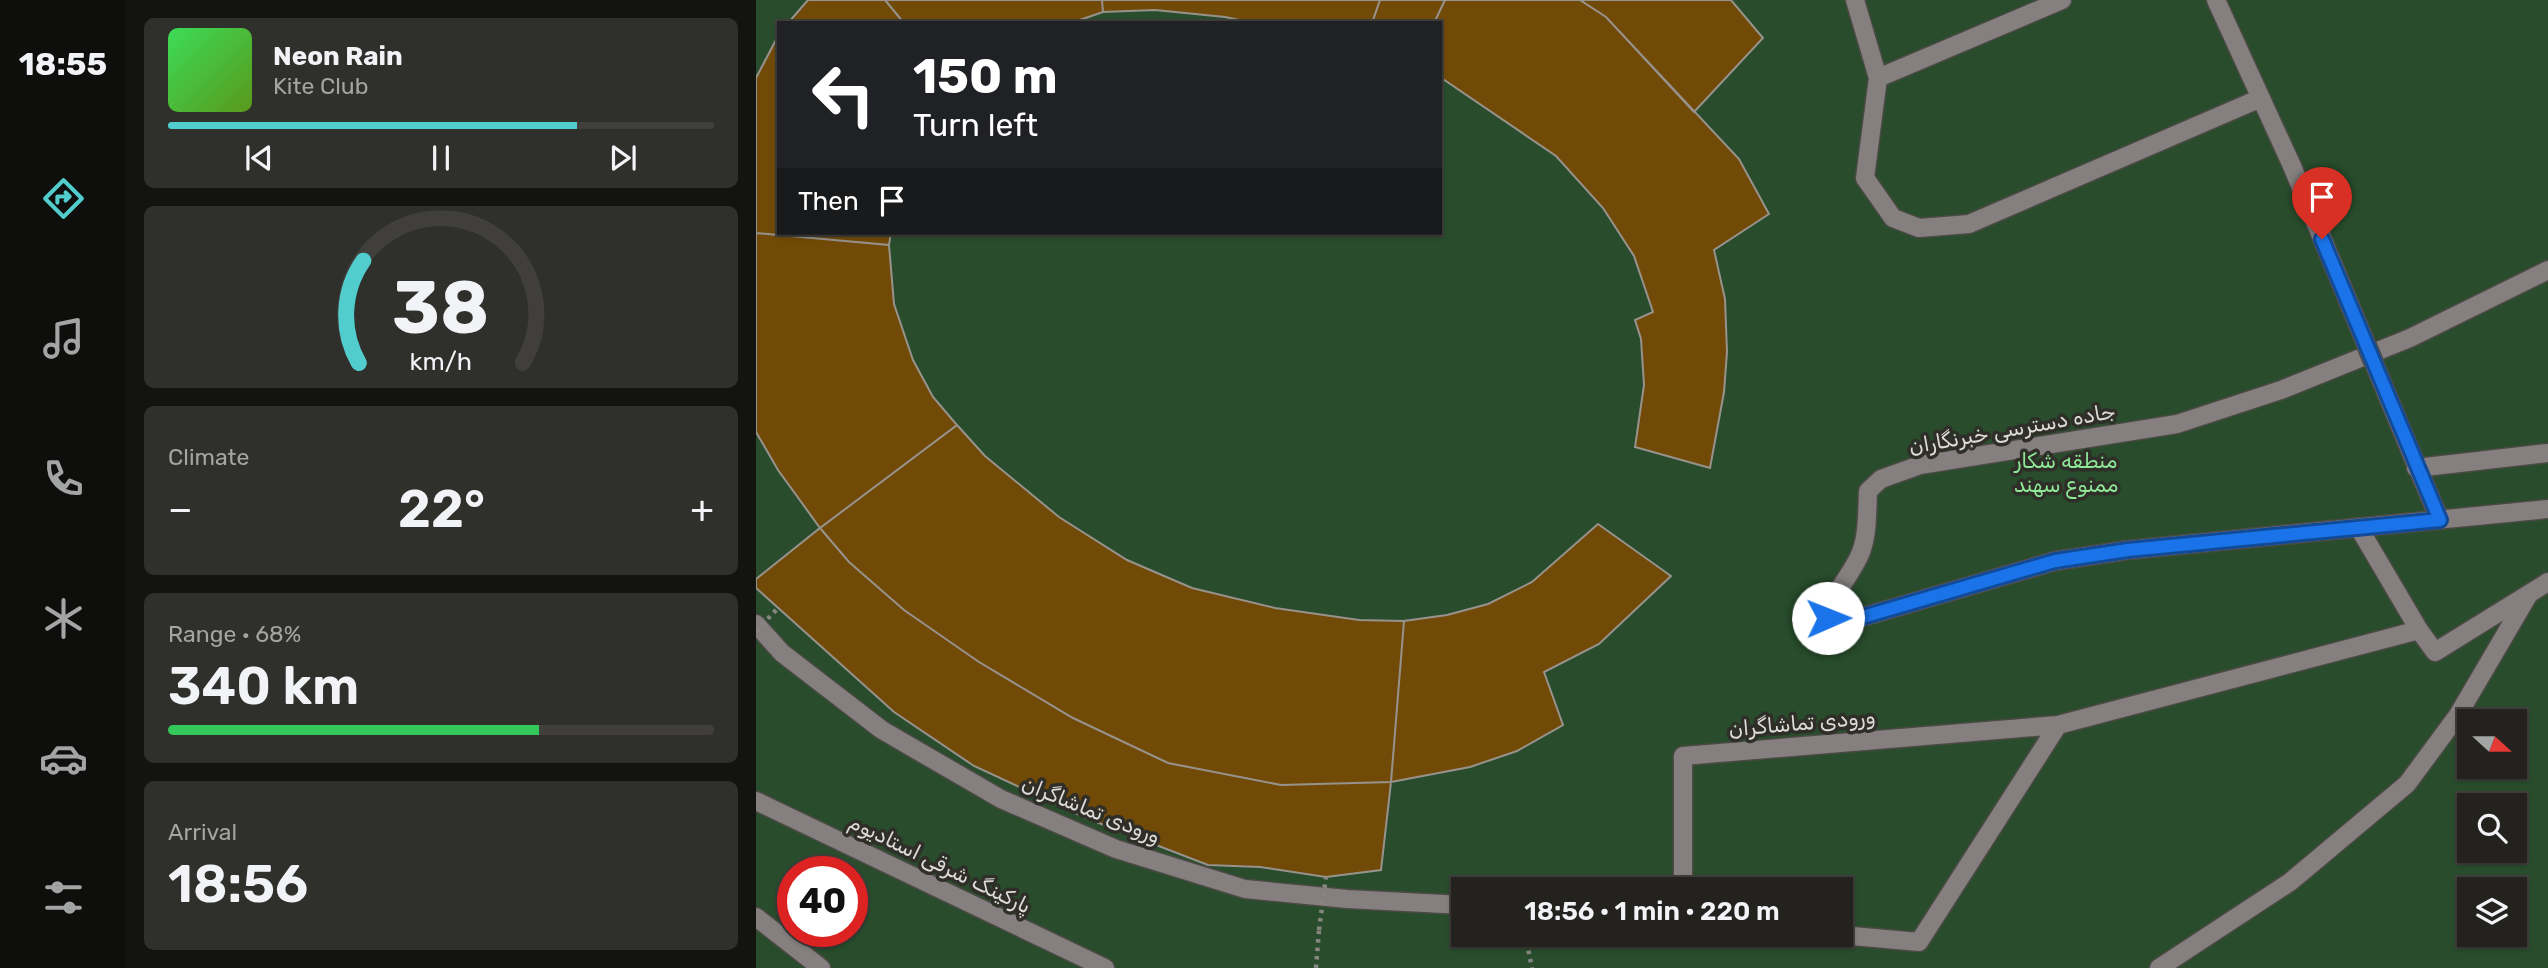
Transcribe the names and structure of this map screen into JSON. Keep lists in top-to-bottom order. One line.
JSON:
{"streets":{"street":["جاده دسترسی خبرنگاران","ورودی تماشاگران","پارکینگ شرقی استادیوم"]},"parks":["منطقه شکار ممنوع سهند"],"north":"right","page":{"tabs":"18:55","turn":["150 m","Turn left"],"song":["Neon Rain","Kite Club"],"then":"Then","tile":["Climate",["Range · 68%","340 km"],["Arrival","18:56"]],"heat":["−","22°","+"],"limit":"40","trip":"18:56 · 1 min · 220 m","gauge":["38","km/h"]}}
